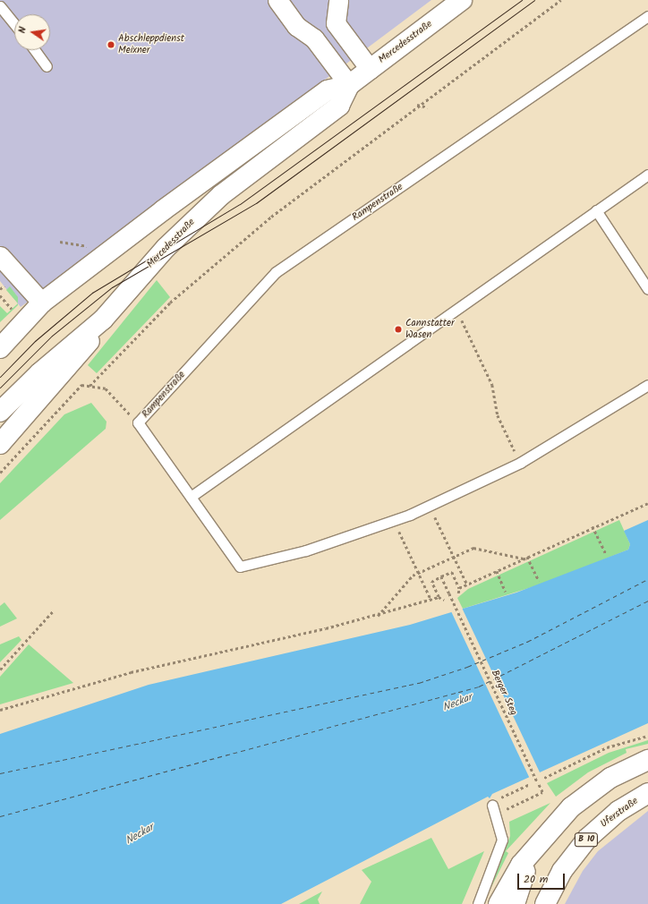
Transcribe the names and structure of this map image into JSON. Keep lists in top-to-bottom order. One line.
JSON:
{"streets":{"main road":["Mercedesstraße","Uferstraße","B 10"],"lane":["Rampenstraße"],"path":["Berger Steg"]},"water":["Neckar"],"places":["Abschleppdienst Meixner","Cannstatter Wasen"],"scale_bar":"20 m","north":"left"}
